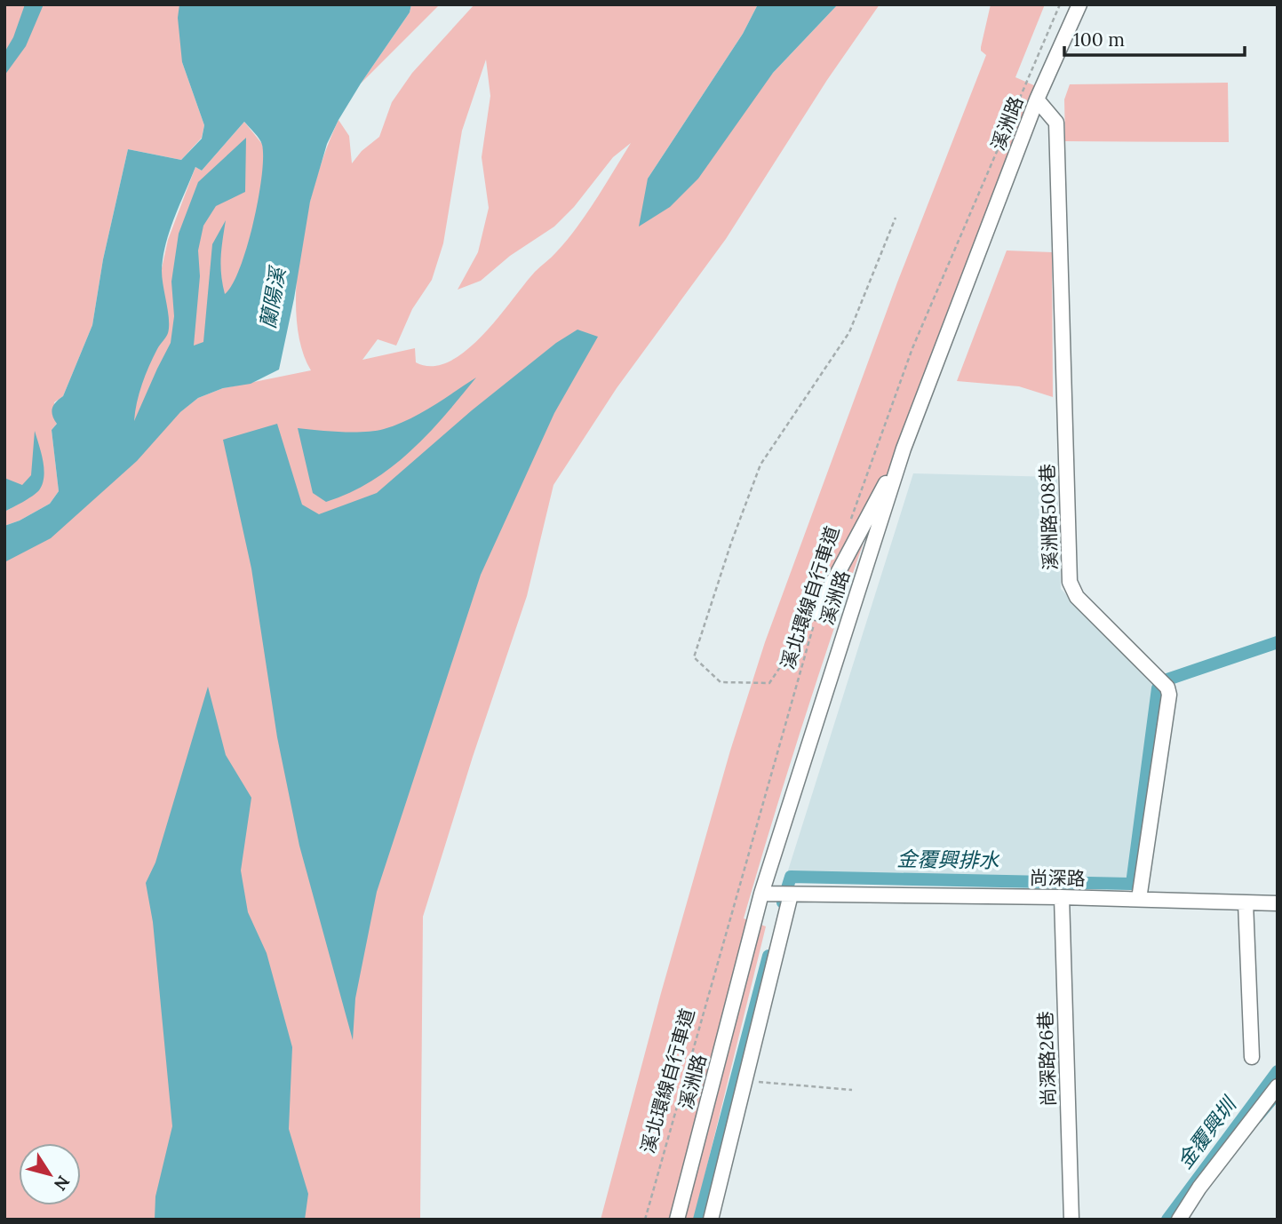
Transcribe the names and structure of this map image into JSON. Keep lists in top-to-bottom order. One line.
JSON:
{"streets":{"street":["溪洲路","溪洲路508巷","尚深路","尚深路26巷"],"path":["溪北環線自行車道"]},"crossings":[["溪洲路","溪洲路508巷"],["溪洲路","尚深路"],["溪洲路508巷","尚深路"],["尚深路","尚深路26巷"]],"water":["蘭陽溪","金覆興排水","金覆興圳"],"scale_bar":"100 m","north":"bottom right"}
